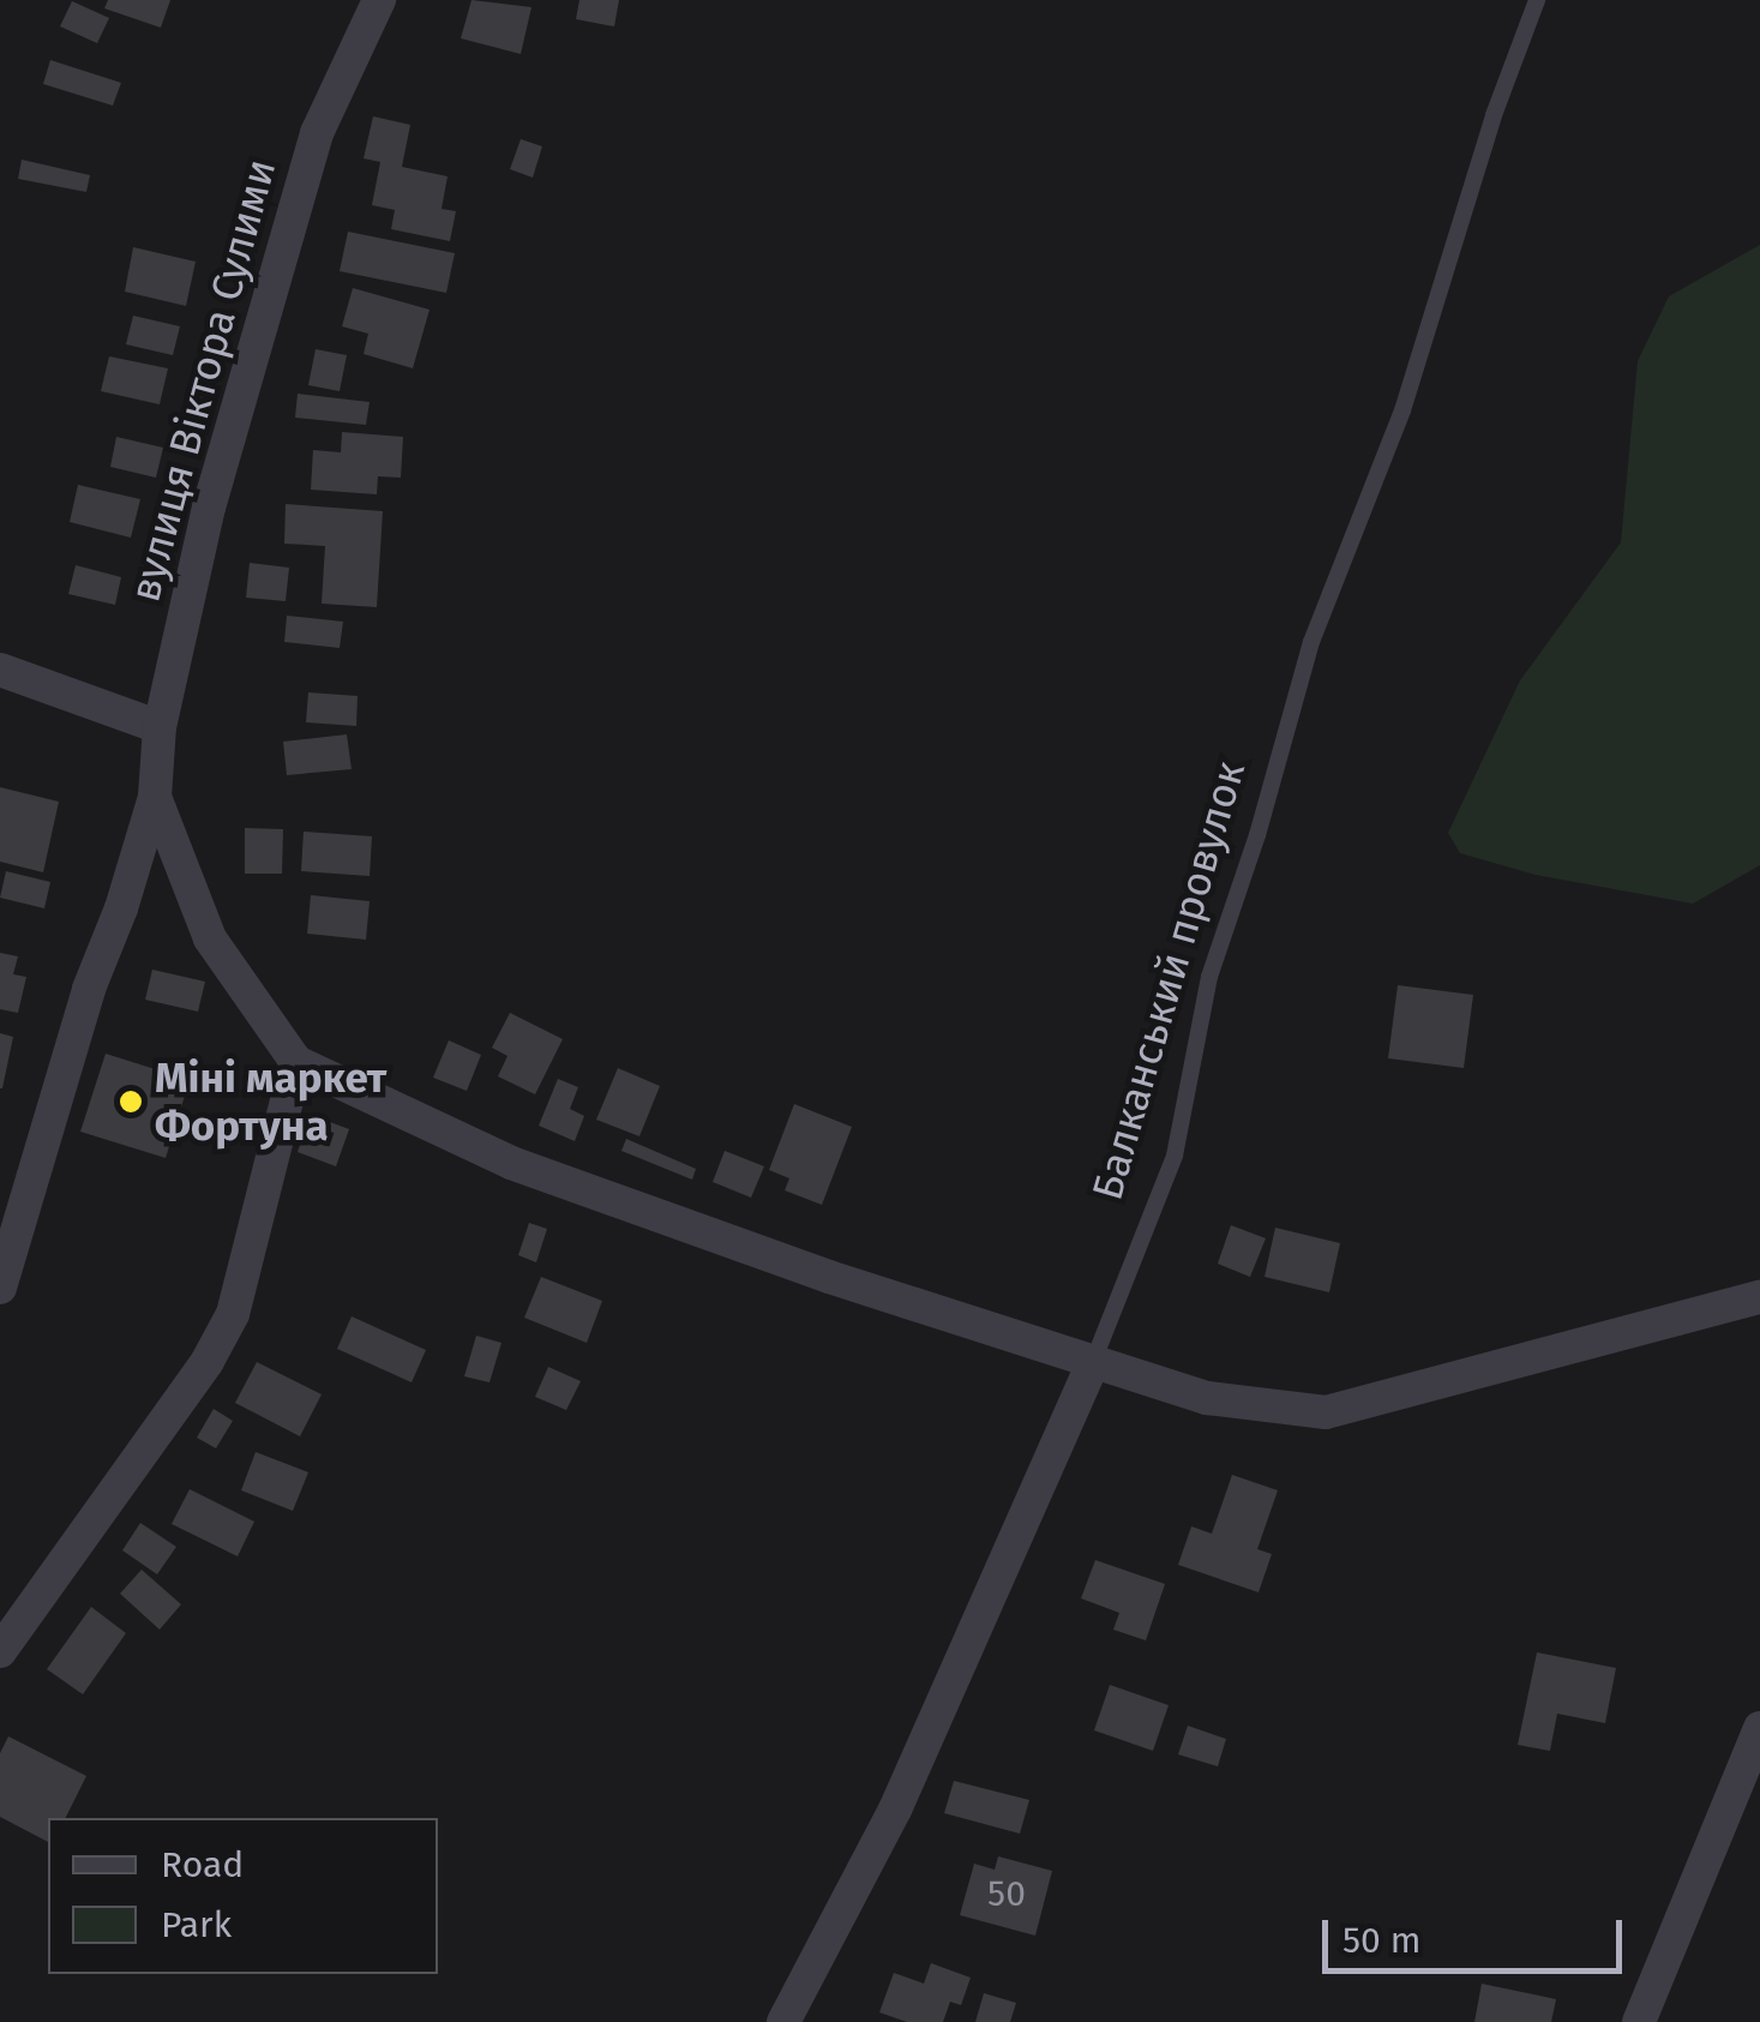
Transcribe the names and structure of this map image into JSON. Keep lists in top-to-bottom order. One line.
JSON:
{"streets":{"street":["вулиця Віктора Сулими","Балканський провулок"]},"places":["Міні маркет Фортуна"],"house_numbers":["50"],"legend":["Road","Park"],"scale_bar":"50 m"}
